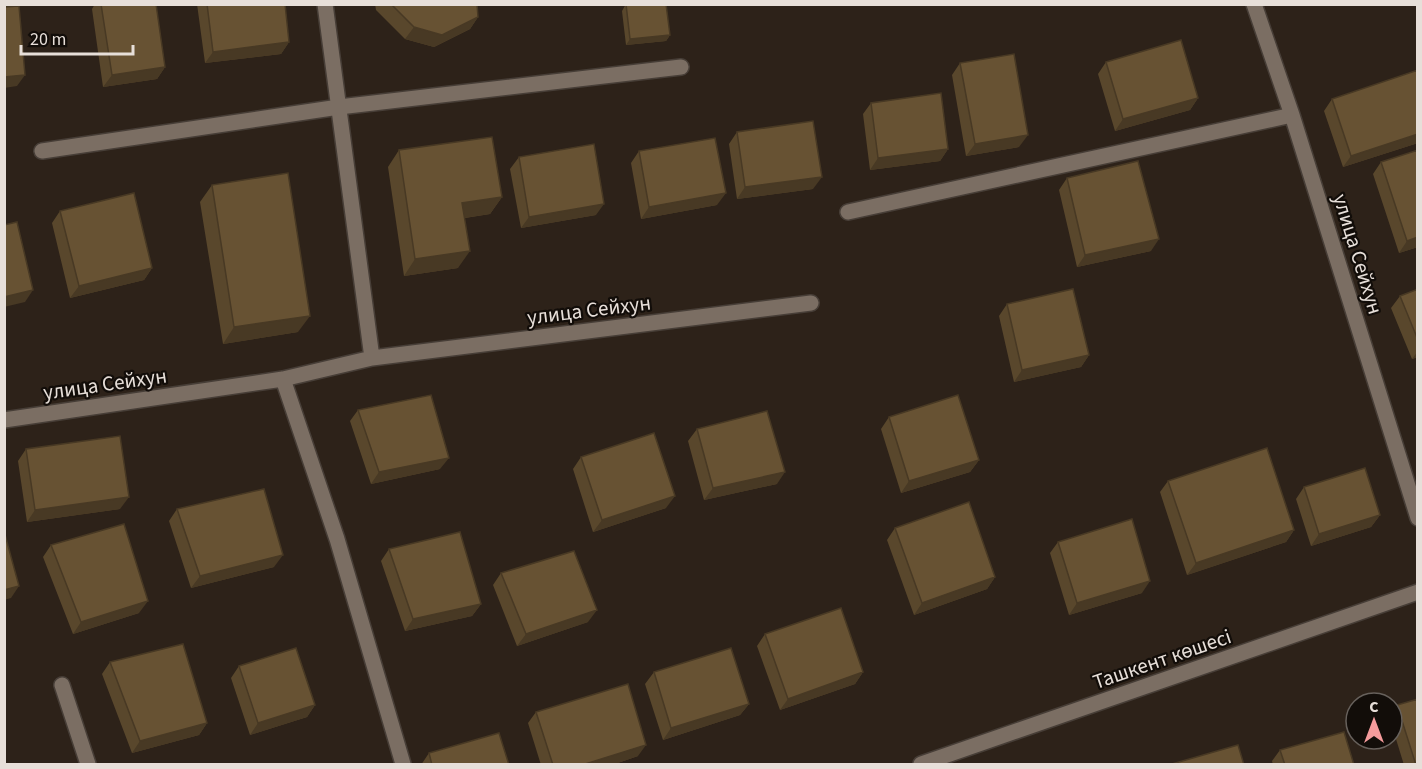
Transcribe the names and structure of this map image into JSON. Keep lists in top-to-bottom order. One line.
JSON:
{"streets":{"street":["улица Сейхун","Ташкент көшесі"]},"scale_bar":"20 m","north":"top"}
